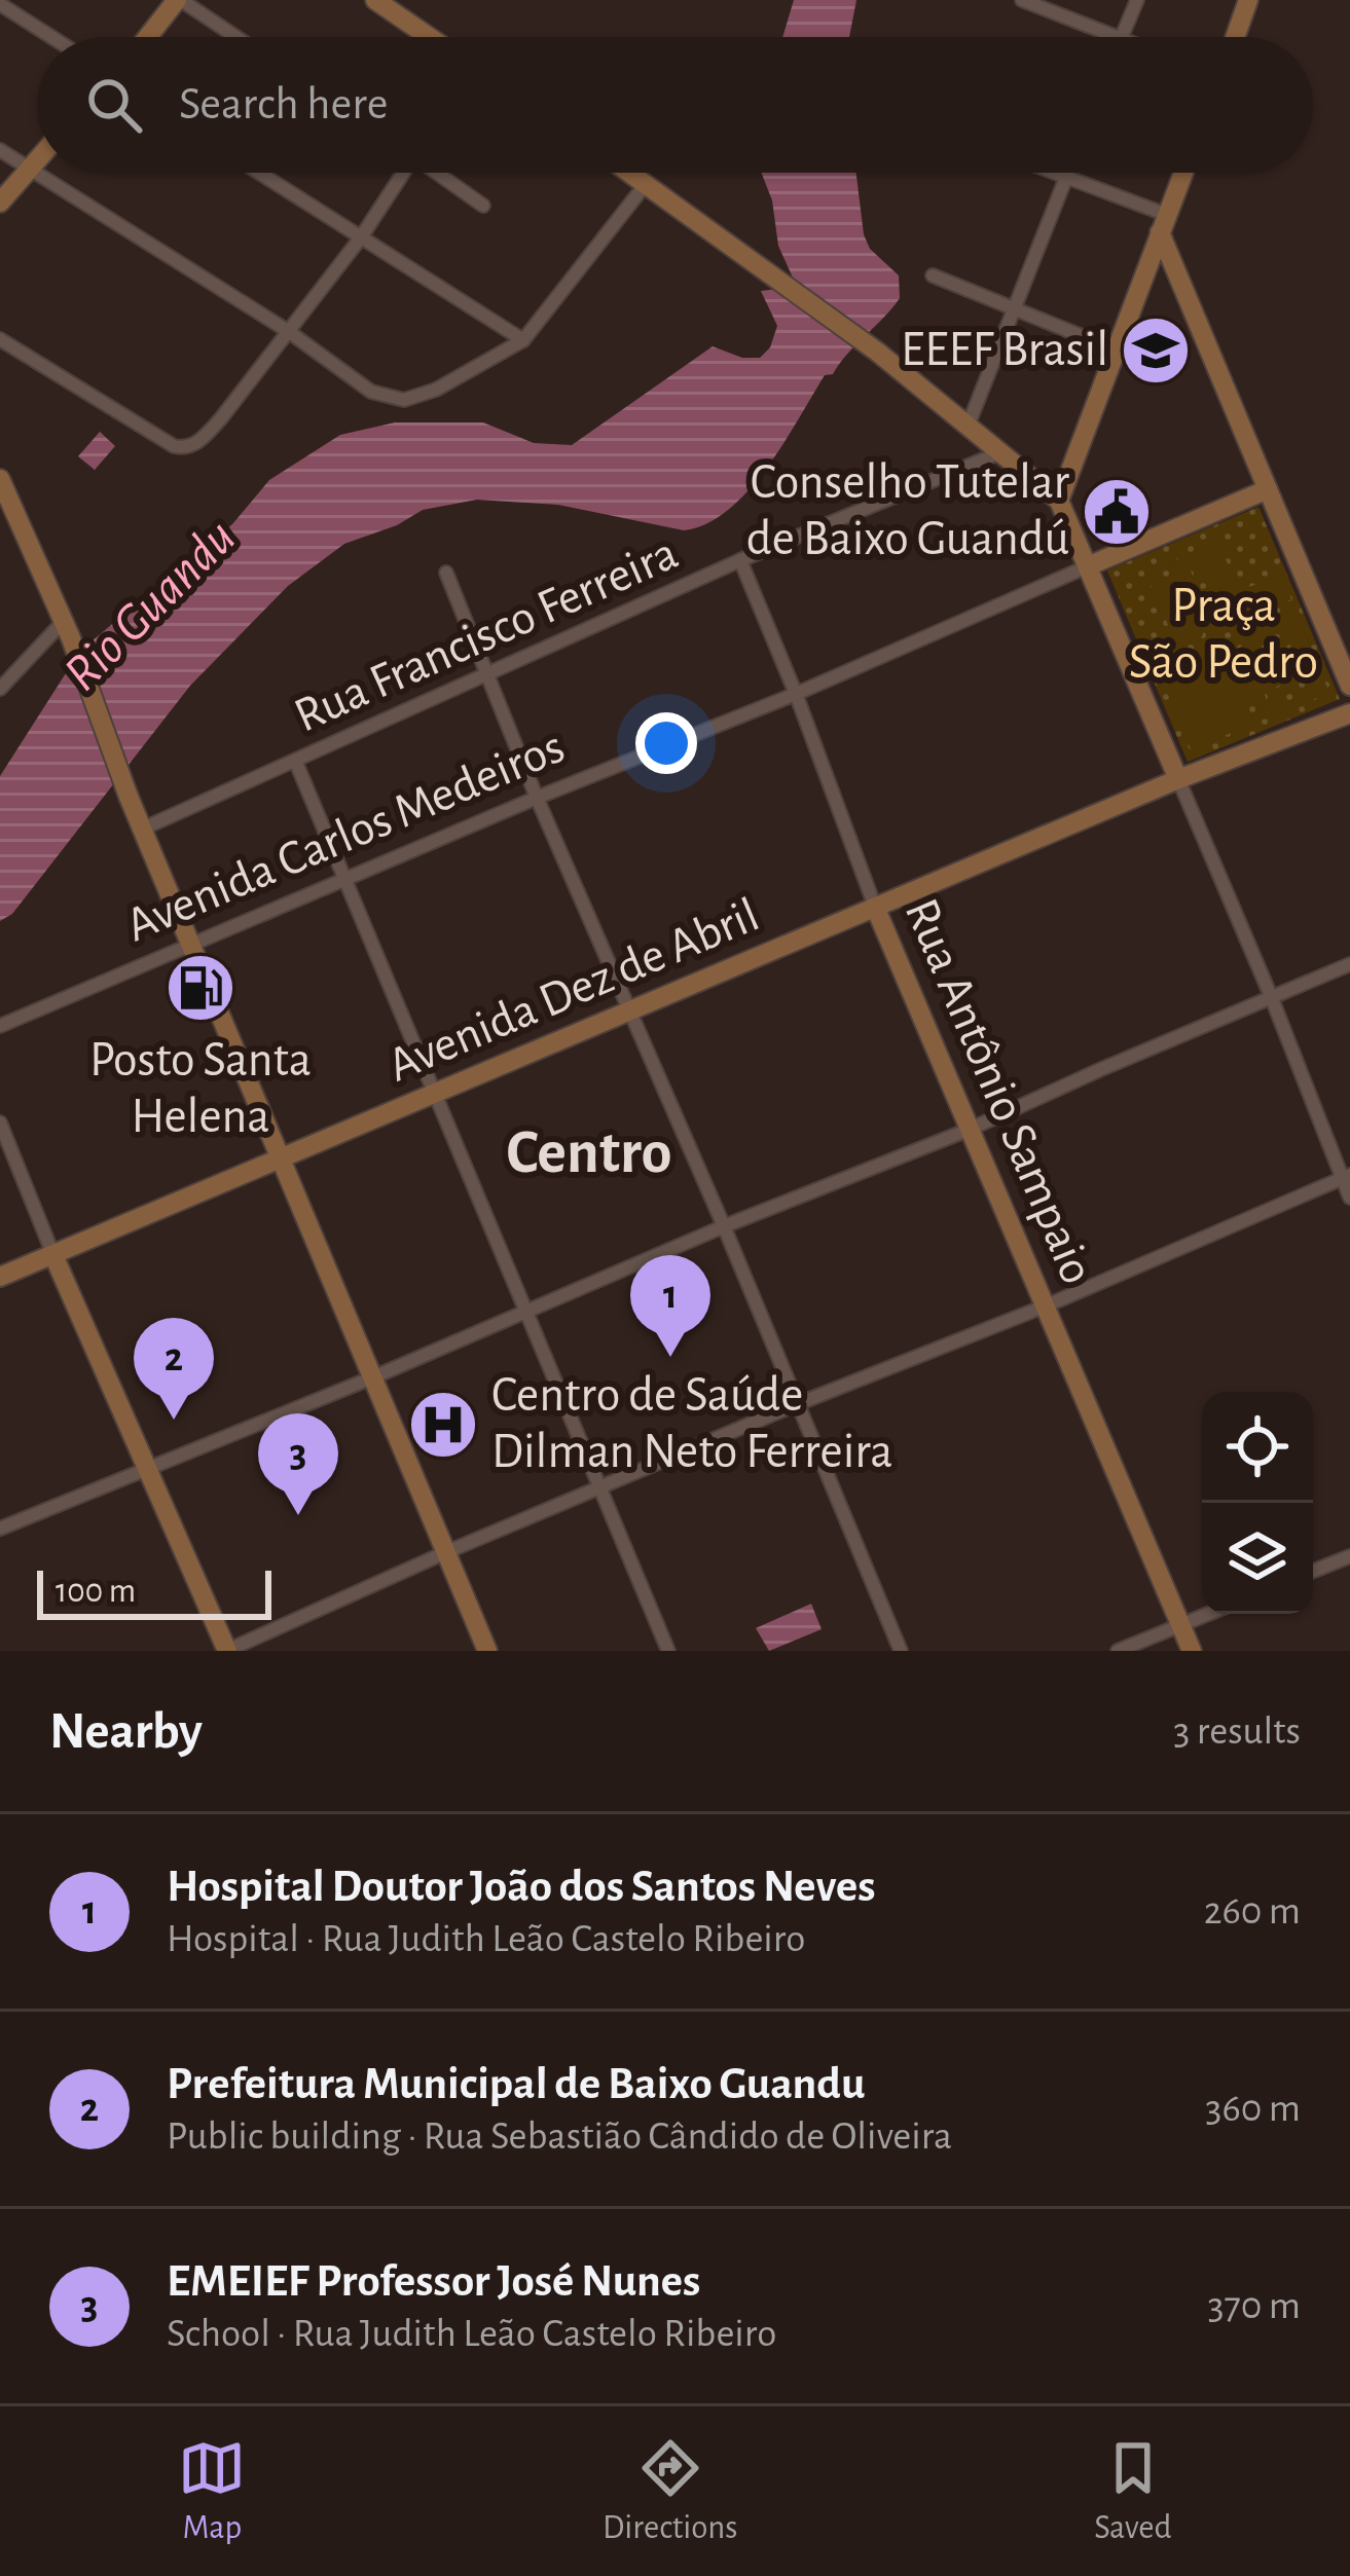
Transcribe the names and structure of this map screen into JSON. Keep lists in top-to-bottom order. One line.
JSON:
{"streets":{"street":["Rua Francisco Ferreira","Avenida Carlos Medeiros","Avenida Dez de Abril","Rua Antônio Sampaio"]},"crossings":[["Rua Francisco Ferreira","Rua Antônio Sampaio"],["Avenida Carlos Medeiros","Rua Antônio Sampaio"],["Avenida Dez de Abril","Rua Antônio Sampaio"]],"districts":["Centro"],"water":["Rio Guandu"],"parks":["Praça São Pedro"],"places":{"school or university":["EEEF Brasil"],"public building":["Conselho Tutelar de Baixo Guandú"],"fuel station":["Posto Santa Helena"],"hospital":["Centro de Saúde Dilman Neto Ferreira"]},"scale_bar":"100 m","page":{"search":"Search here","pins":["1","2","3"],"scale":"100 m","heading":["Nearby","3 results"],"list":[{"mark":"1","name":"Hospital Doutor João dos Santos Neves","note":"Hospital · Rua Judith Leão Castelo Ribeiro","value":"260 m"},{"mark":"2","name":"Prefeitura Municipal de Baixo Guandu","note":"Public building · Rua Sebastião Cândido de Oliveira","value":"360 m"},{"mark":"3","name":"EMEIEF Professor José Nunes","note":"School · Rua Judith Leão Castelo Ribeiro","value":"370 m"}],"nav":["Map","Directions","Saved"]}}
